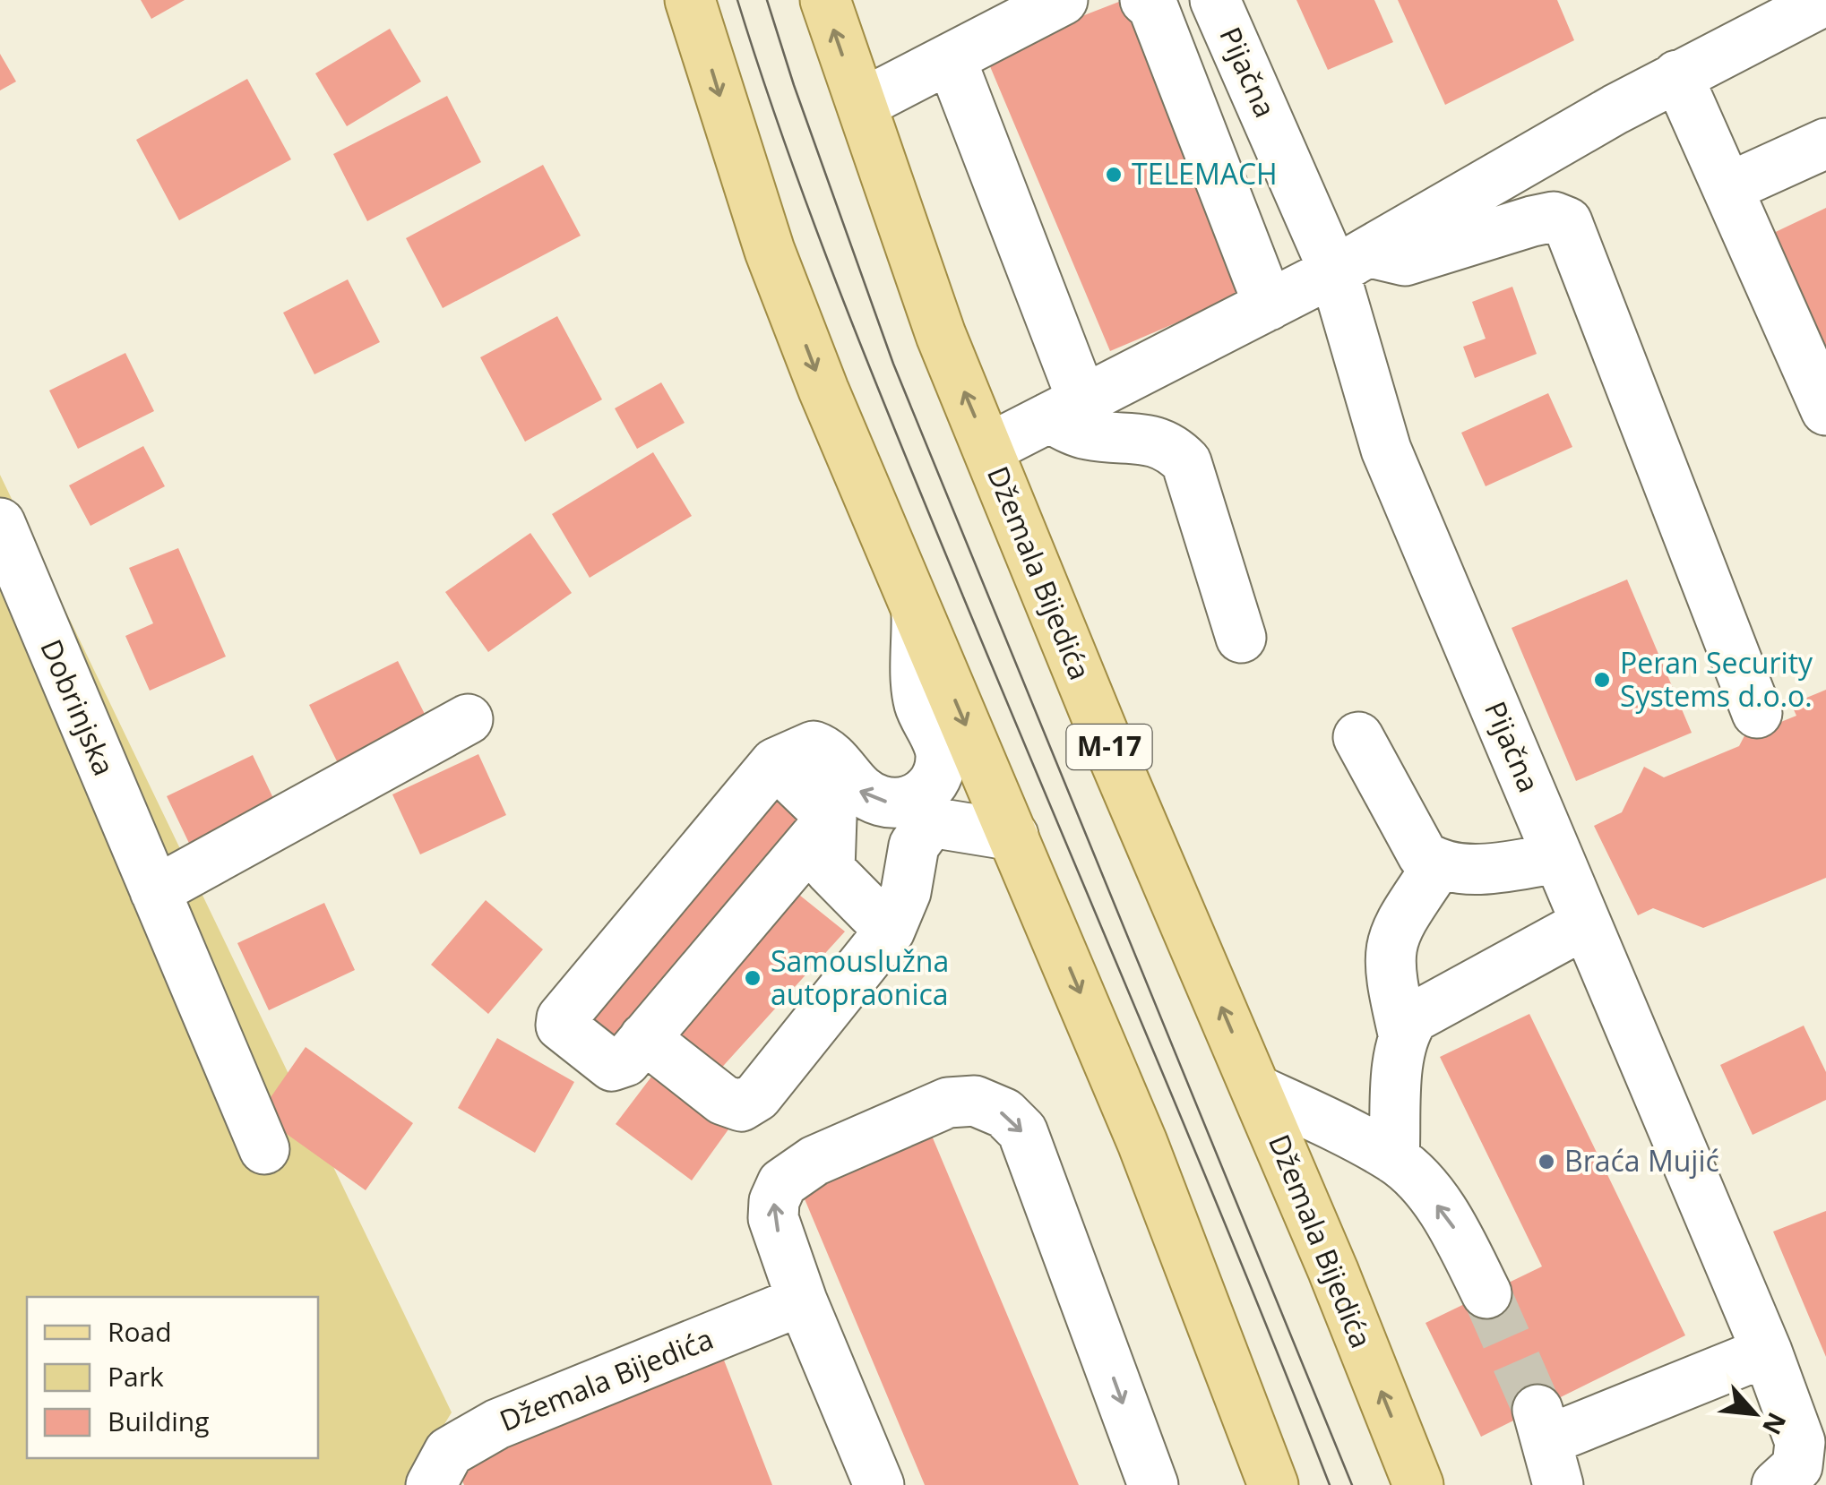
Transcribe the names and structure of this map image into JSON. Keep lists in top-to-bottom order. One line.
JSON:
{"streets":{"main road":["Džemala Bijedića","M-17"],"street":["Pijačna","Dobrinjska"]},"places":["TELEMACH","Peran Security Systems d.o.o.","Samouslužna autopraonica","Braća Mujić"],"legend":["Road","Park","Building"],"north":"bottom right"}
